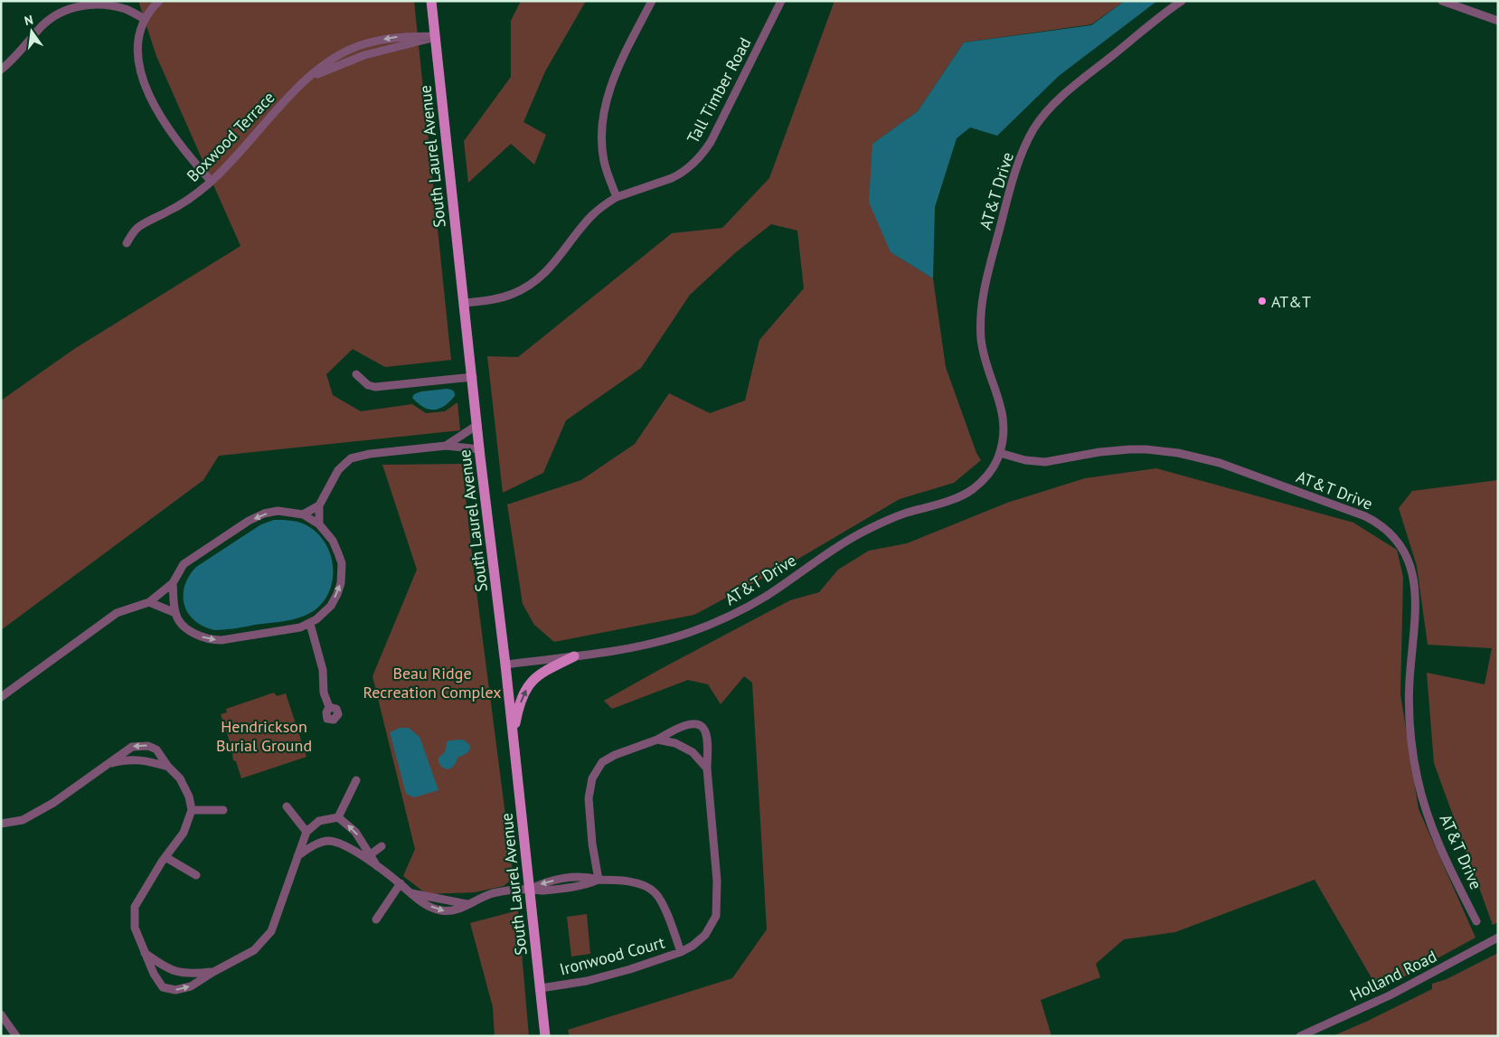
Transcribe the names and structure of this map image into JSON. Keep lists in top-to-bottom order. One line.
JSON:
{"streets":{"main road":["South Laurel Avenue"],"street":["Tall Timber Road","Boxwood Terrace","AT&T Drive","Ironwood Court","Holland Road"]},"crossings":[["Tall Timber Road","South Laurel Avenue"],["Boxwood Terrace","South Laurel Avenue"],["South Laurel Avenue","AT&T Drive"],["South Laurel Avenue","Ironwood Court"]],"parks":["Beau Ridge Recreation Complex","Hendrickson Burial Ground"],"places":["AT&T"],"north":"top"}
